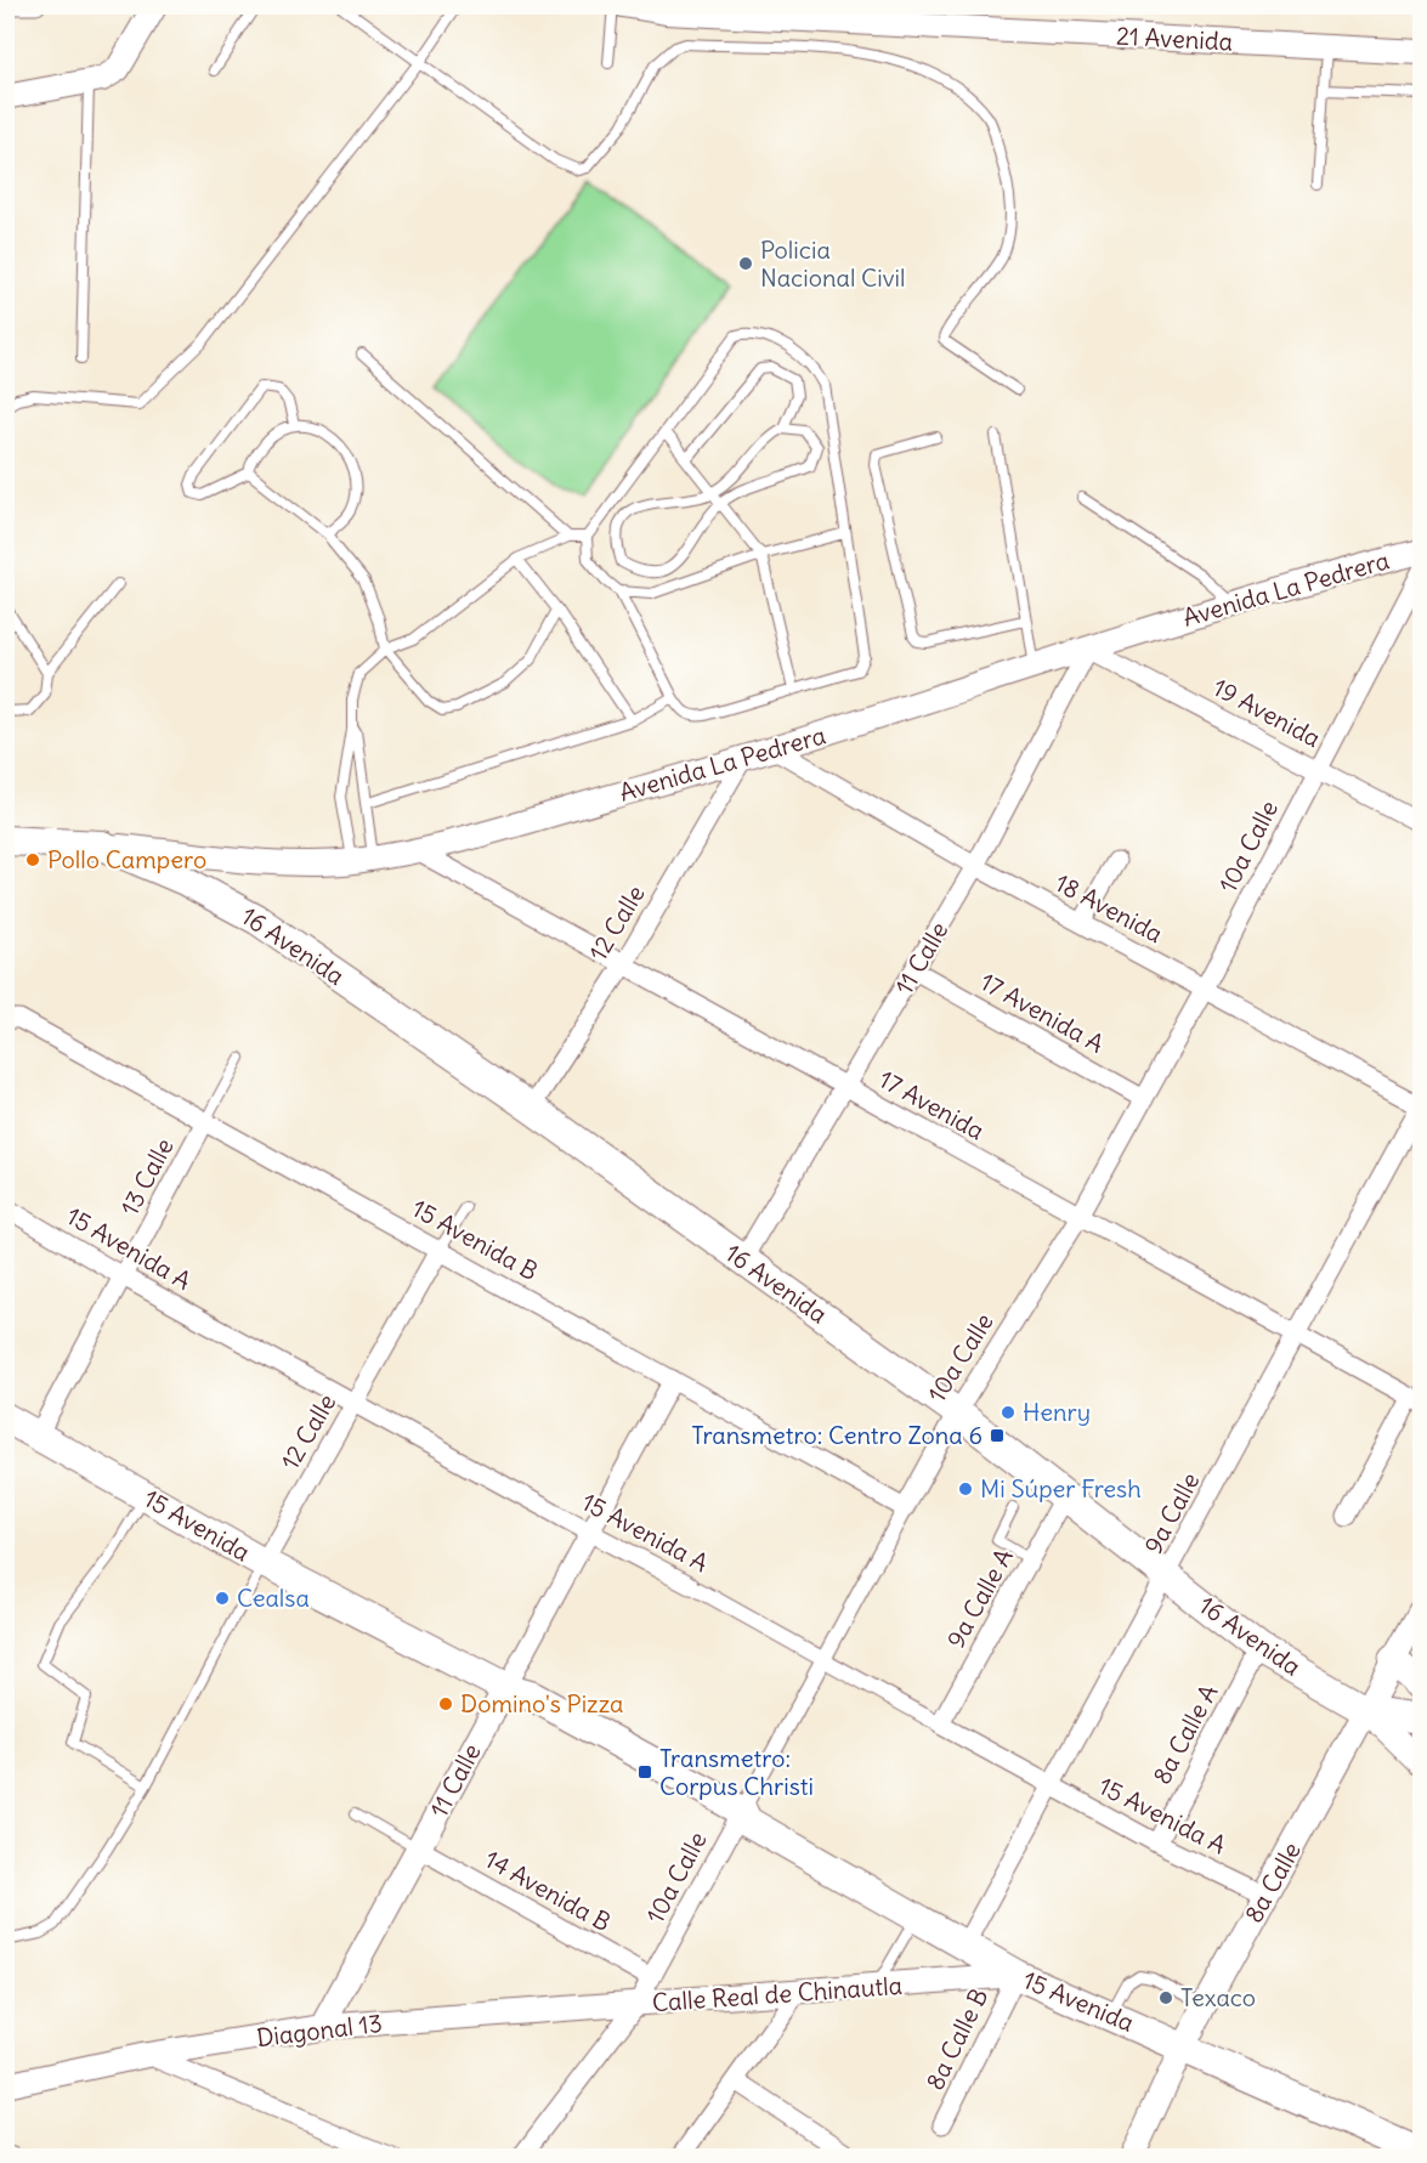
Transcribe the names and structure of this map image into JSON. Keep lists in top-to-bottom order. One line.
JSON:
{"streets":{"main road":["Avenida La Pedrera","16 Avenida","15 Avenida"],"street":["21 Avenida","19 Avenida","10a Calle","18 Avenida","12 Calle","11 Calle","17 Avenida A","17 Avenida","13 Calle","15 Avenida B","15 Avenida A","9a Calle","9a Calle A","8a Calle A","8a Calle","14 Avenida B","Calle Real de Chinautla","Diagonal 13","8a Calle B"]},"crossings":[["Avenida La Pedrera","19 Avenida"],["Avenida La Pedrera","18 Avenida"],["Avenida La Pedrera","12 Calle"],["Avenida La Pedrera","16 Avenida"],["Avenida La Pedrera","11 Calle"],["Avenida La Pedrera","17 Avenida"],["19 Avenida","10a Calle"],["19 Avenida","11 Calle"],["10a Calle","18 Avenida"],["10a Calle","16 Avenida"],["10a Calle","17 Avenida A"],["10a Calle","17 Avenida"],["10a Calle","15 Avenida B"],["10a Calle","15 Avenida A"],["10a Calle","15 Avenida"],["10a Calle","14 Avenida B"],["10a Calle","Calle Real de Chinautla"],["10a Calle","Diagonal 13"],["18 Avenida","11 Calle"],["18 Avenida","9a Calle"],["12 Calle","16 Avenida"],["12 Calle","17 Avenida"],["12 Calle","15 Avenida B"],["12 Calle","15 Avenida A"],["12 Calle","15 Avenida"],["16 Avenida","11 Calle"],["16 Avenida","9a Calle"],["16 Avenida","9a Calle A"],["16 Avenida","8a Calle A"],["16 Avenida","8a Calle"],["11 Calle","17 Avenida A"],["11 Calle","17 Avenida"],["11 Calle","15 Avenida B"],["11 Calle","15 Avenida A"],["11 Calle","15 Avenida"],["11 Calle","14 Avenida B"],["11 Calle","Diagonal 13"],["17 Avenida","9a Calle"],["13 Calle","15 Avenida B"],["13 Calle","15 Avenida A"],["13 Calle","15 Avenida"],["15 Avenida A","9a Calle"],["15 Avenida A","9a Calle A"],["15 Avenida A","8a Calle A"],["15 Avenida A","8a Calle"],["9a Calle","15 Avenida"],["9a Calle","Calle Real de Chinautla"],["15 Avenida","8a Calle"],["15 Avenida","Calle Real de Chinautla"],["15 Avenida","8a Calle B"],["Calle Real de Chinautla","Diagonal 13"],["Calle Real de Chinautla","8a Calle B"]],"places":{"other":["Policia Nacional Civil","Pollo Campero","Henry","Mi Súper Fresh","Cealsa","Domino's Pizza","Texaco"],"transit":["Transmetro: Centro Zona 6","Transmetro: Corpus Christi"]}}
